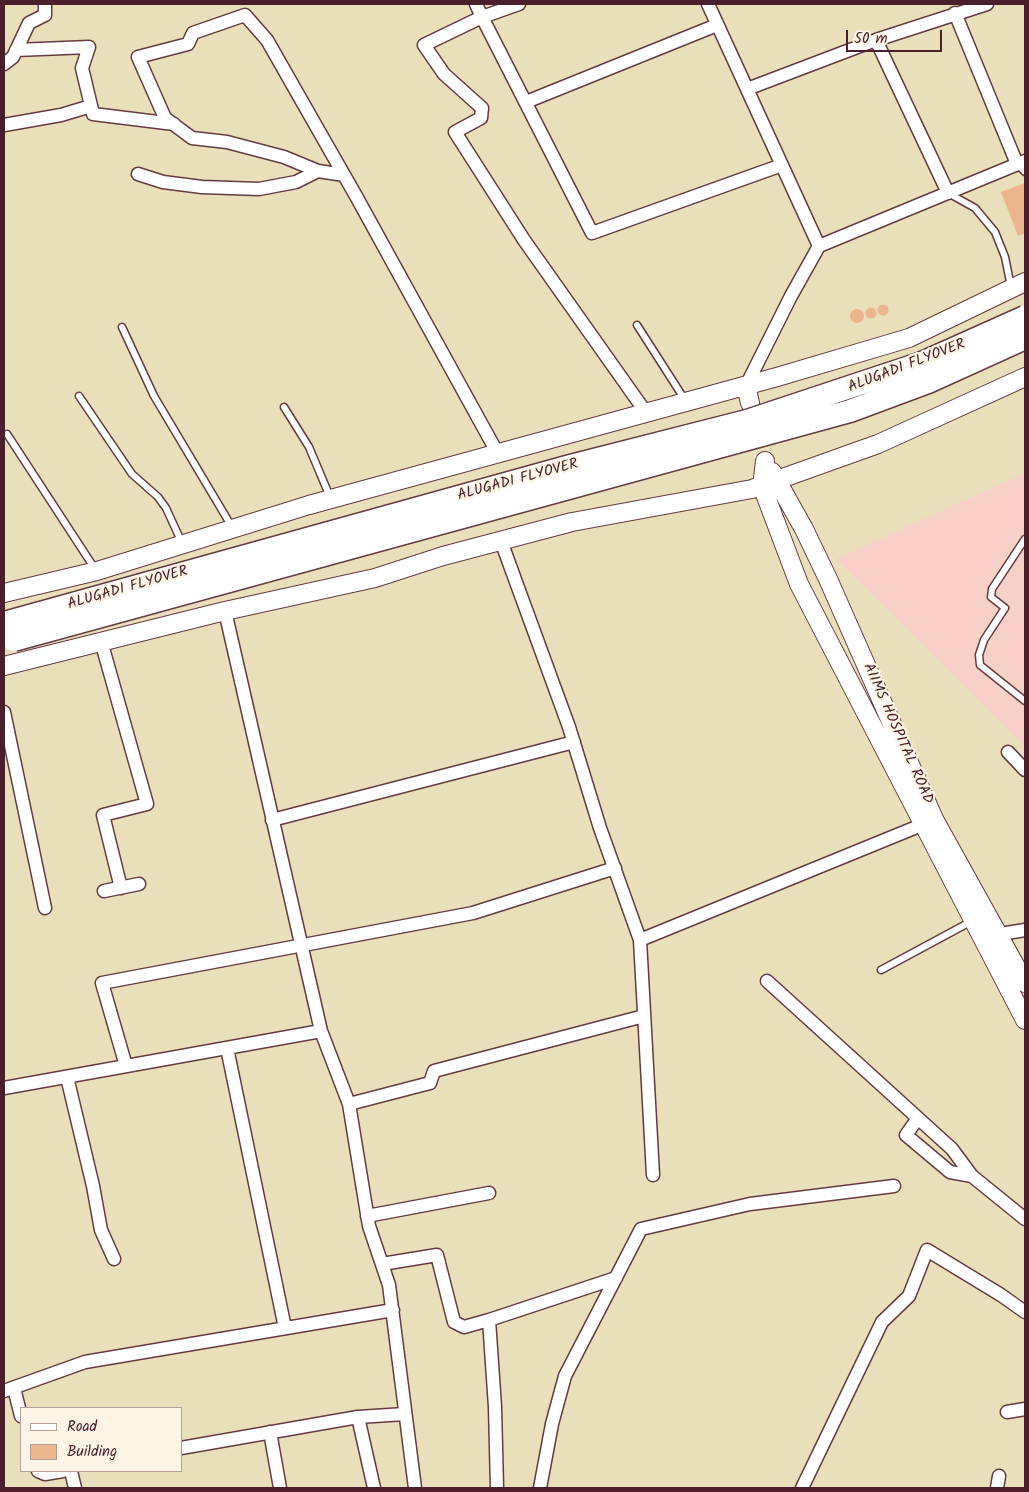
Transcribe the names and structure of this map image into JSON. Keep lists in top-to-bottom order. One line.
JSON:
{"streets":{"highway":["ALUGADI FLYOVER"],"street":["AIIMS HOSPITAL ROAD"]},"legend":["Road","Building"],"scale_bar":"50 m"}
